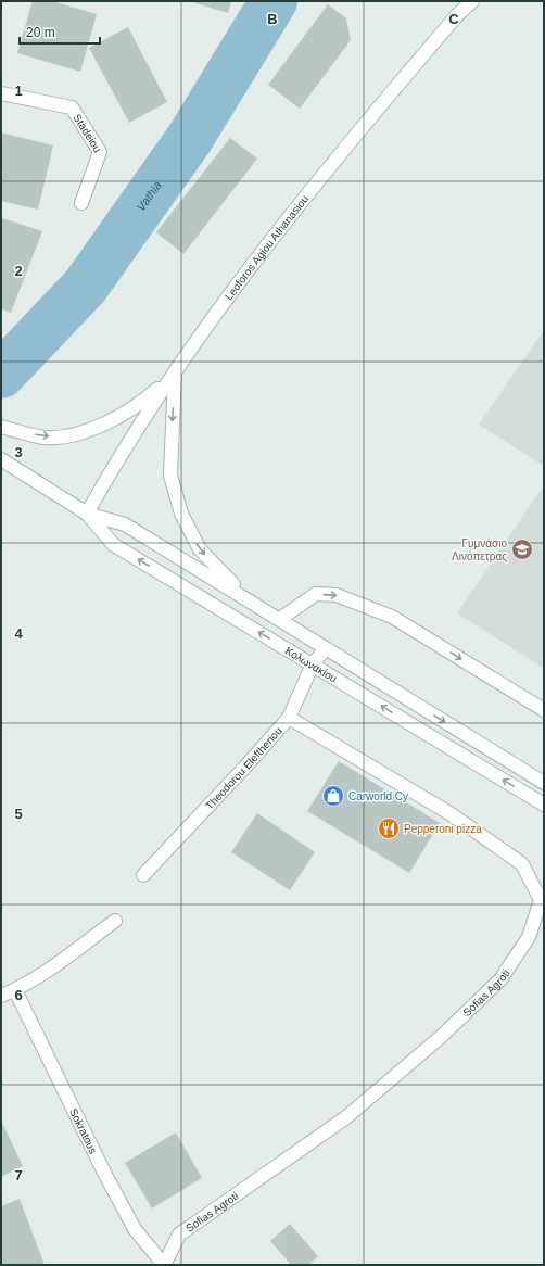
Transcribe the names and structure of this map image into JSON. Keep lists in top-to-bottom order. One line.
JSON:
{"streets":{"main road":["Stadeiou","Leoforos Agiou Athanasiou","Κολωνακίου","Theodorou Eleftheriou","Sofias Agroti","Sokratous"]},"crossings":[["Leoforos Agiou Athanasiou","Κολωνακίου"],["Κολωνακίου","Theodorou Eleftheriou"],["Theodorou Eleftheriou","Sofias Agroti"],["Sofias Agroti","Sokratous"]],"water":["Vathia"],"places":{"school or university":["Γυμνάσιο Λινόπετρας"],"shop":["Carworld Cy"],"restaurant":["Pepperoni pizza"]},"scale_bar":"20 m","grid":{"columns":["B","C"],"rows":["1","2","3","4","5","6","7"]}}
